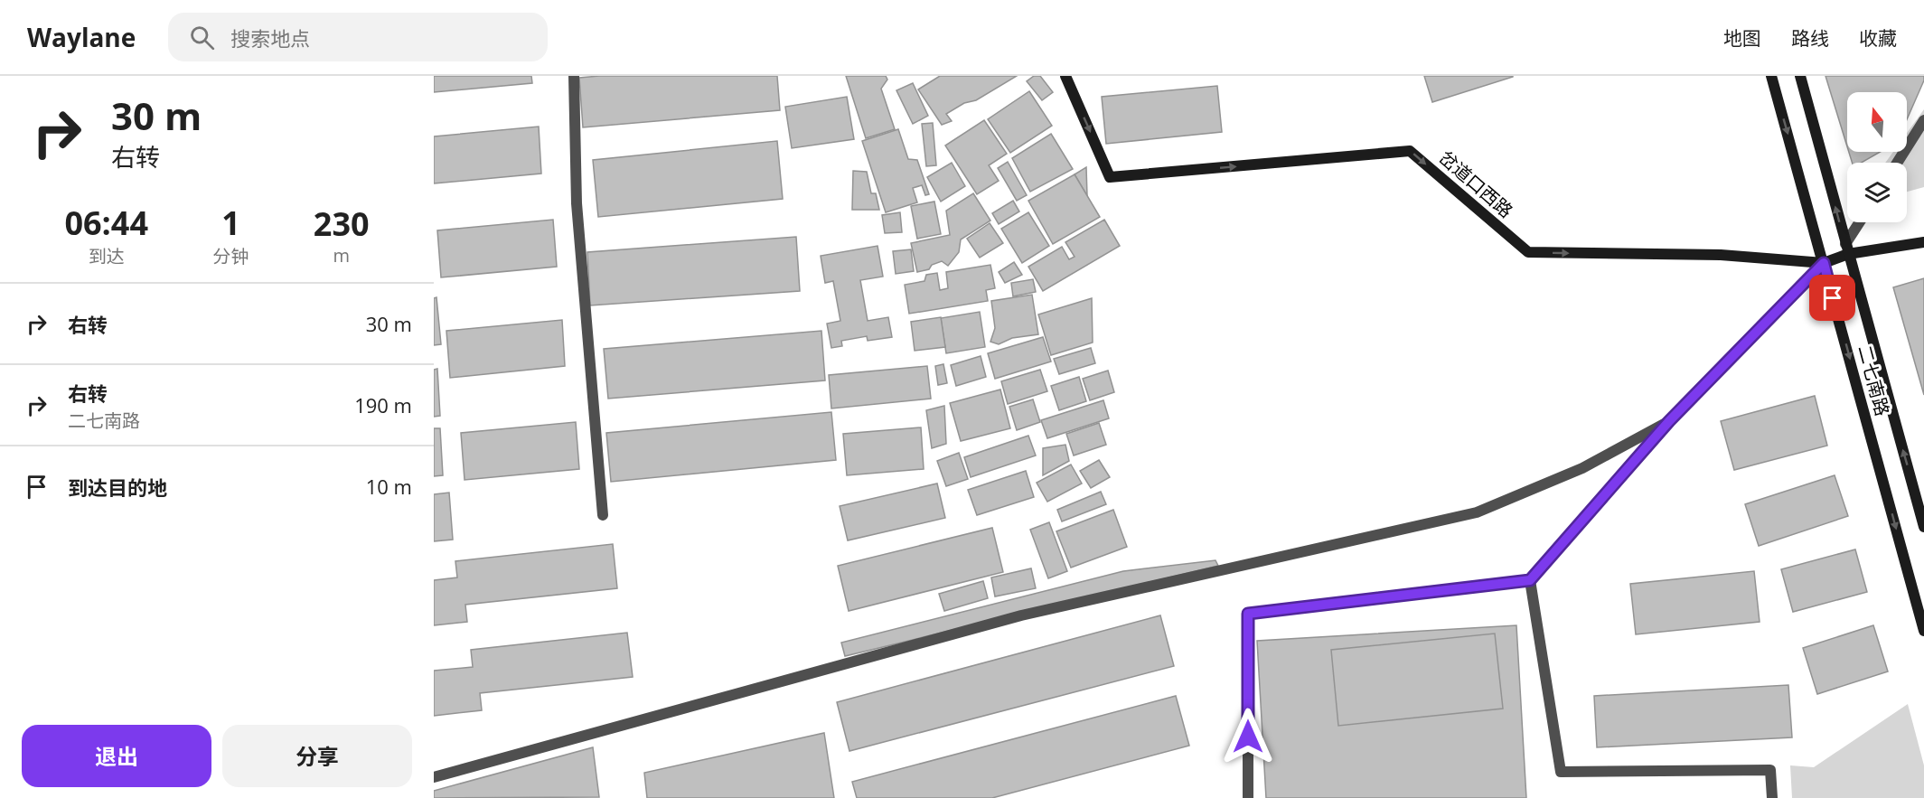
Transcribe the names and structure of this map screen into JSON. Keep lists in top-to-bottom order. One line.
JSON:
{"streets":{"main road":["岔道口西路","二七南路"]},"crossings":[["岔道口西路","二七南路"]],"one_way":["岔道口西路"],"north":"top","page":{"header":"Waylane","search":"搜索地点","nav":["地图","路线","收藏"],"turn":["30 m","右转"],"eta":["06:44","到达","1","分钟","230","m"],"list":[{"name":"右转","value":"30 m"},{"name":"右转","note":"二七南路","value":"190 m"},{"name":"到达目的地","value":"10 m"}],"buttons":["退出","分享"]}}
